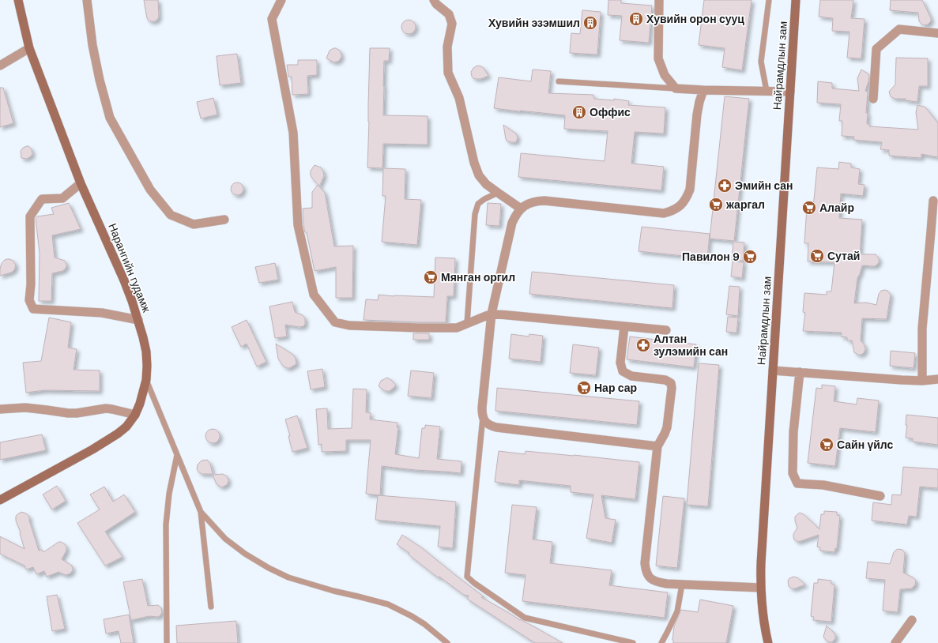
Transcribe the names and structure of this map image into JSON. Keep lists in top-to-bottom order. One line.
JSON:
{"streets":{"main road":["Найрамдлын зам","Нарангийн гудамж"]},"places":{"building":["Хувийн орон сууц","Хувийн эзэмшил","Оффис"],"pharmacy":["Эмийн сан","Алтан зулэмийн сан"],"supermarket":["жаргал","Алайр","Сутай","Павилон 9","Мянган оргил","Нар сар","Сайн үйлс"]}}
